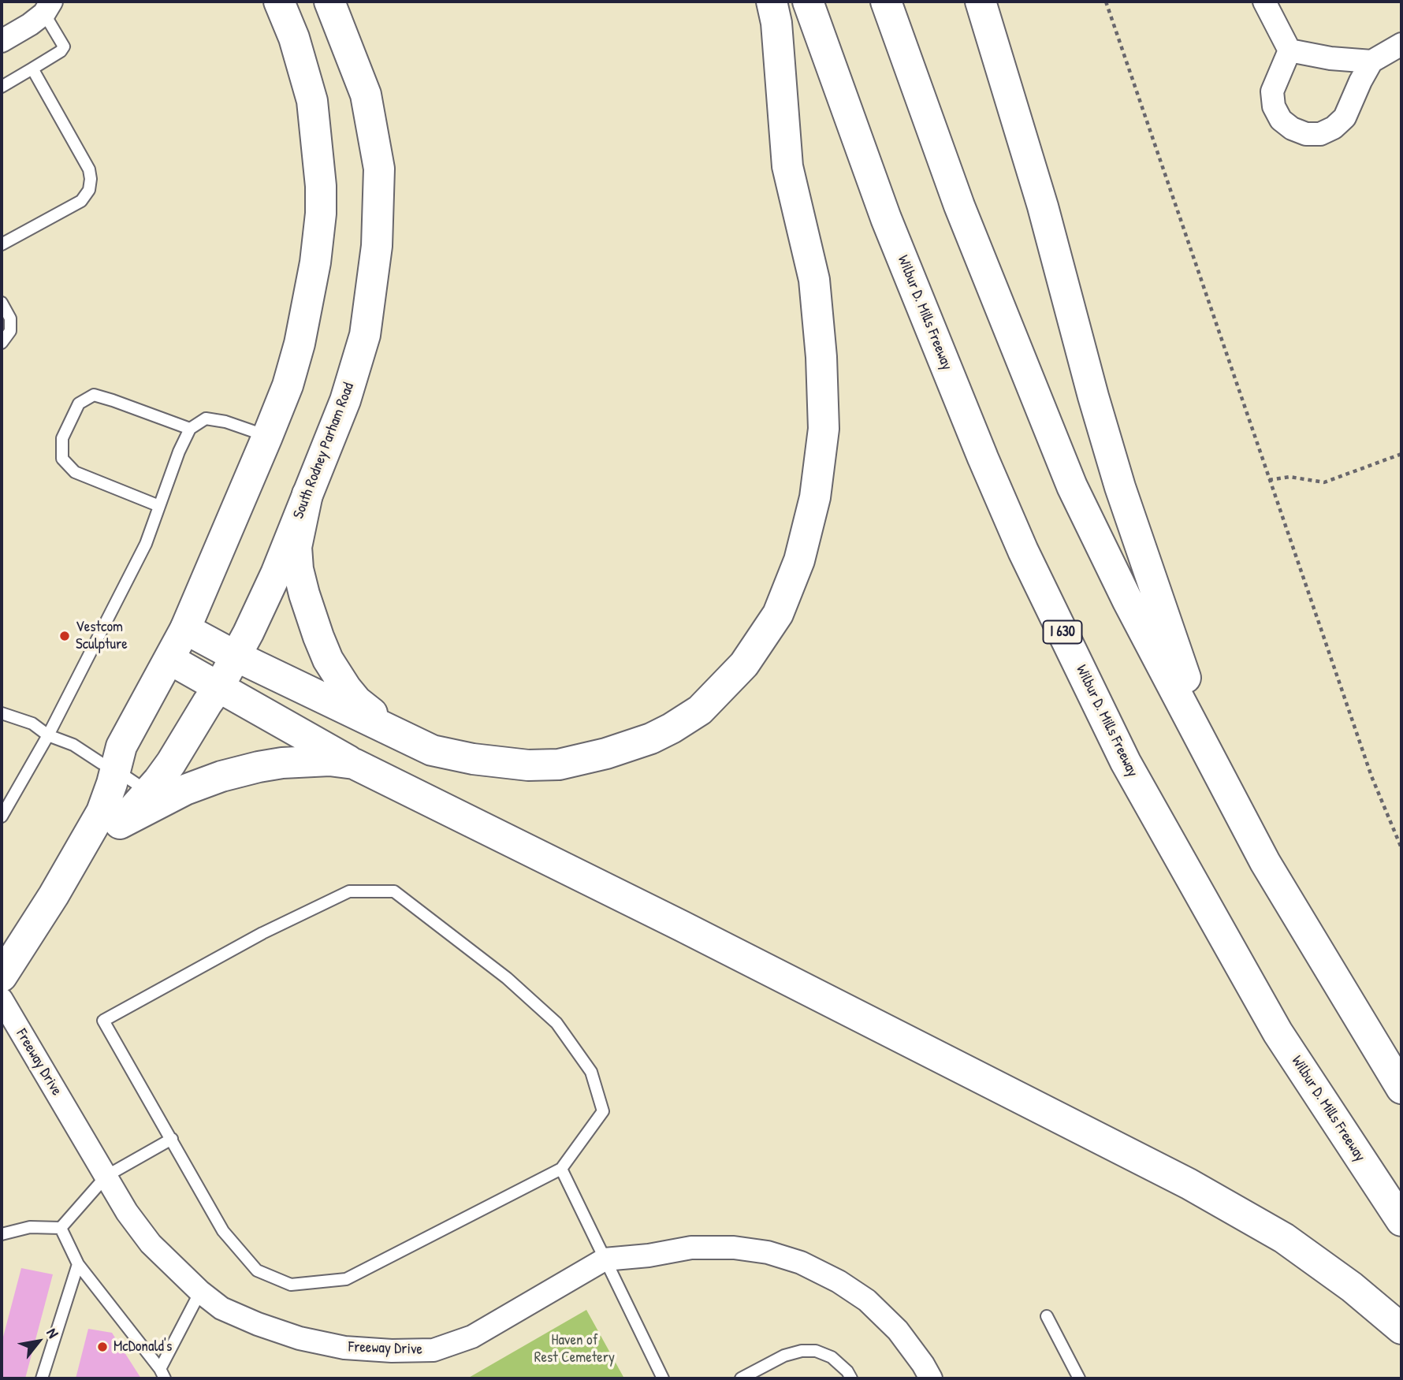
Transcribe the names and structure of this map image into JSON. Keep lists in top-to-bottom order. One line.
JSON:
{"streets":{"main road":["Wilbur D. Mills Freeway","South Rodney Parham Road","I 630"],"street":["Freeway Drive"]},"parks":["Haven of Rest Cemetery"],"places":["Vestcom Sculpture","McDonald's"],"north":"top right"}
